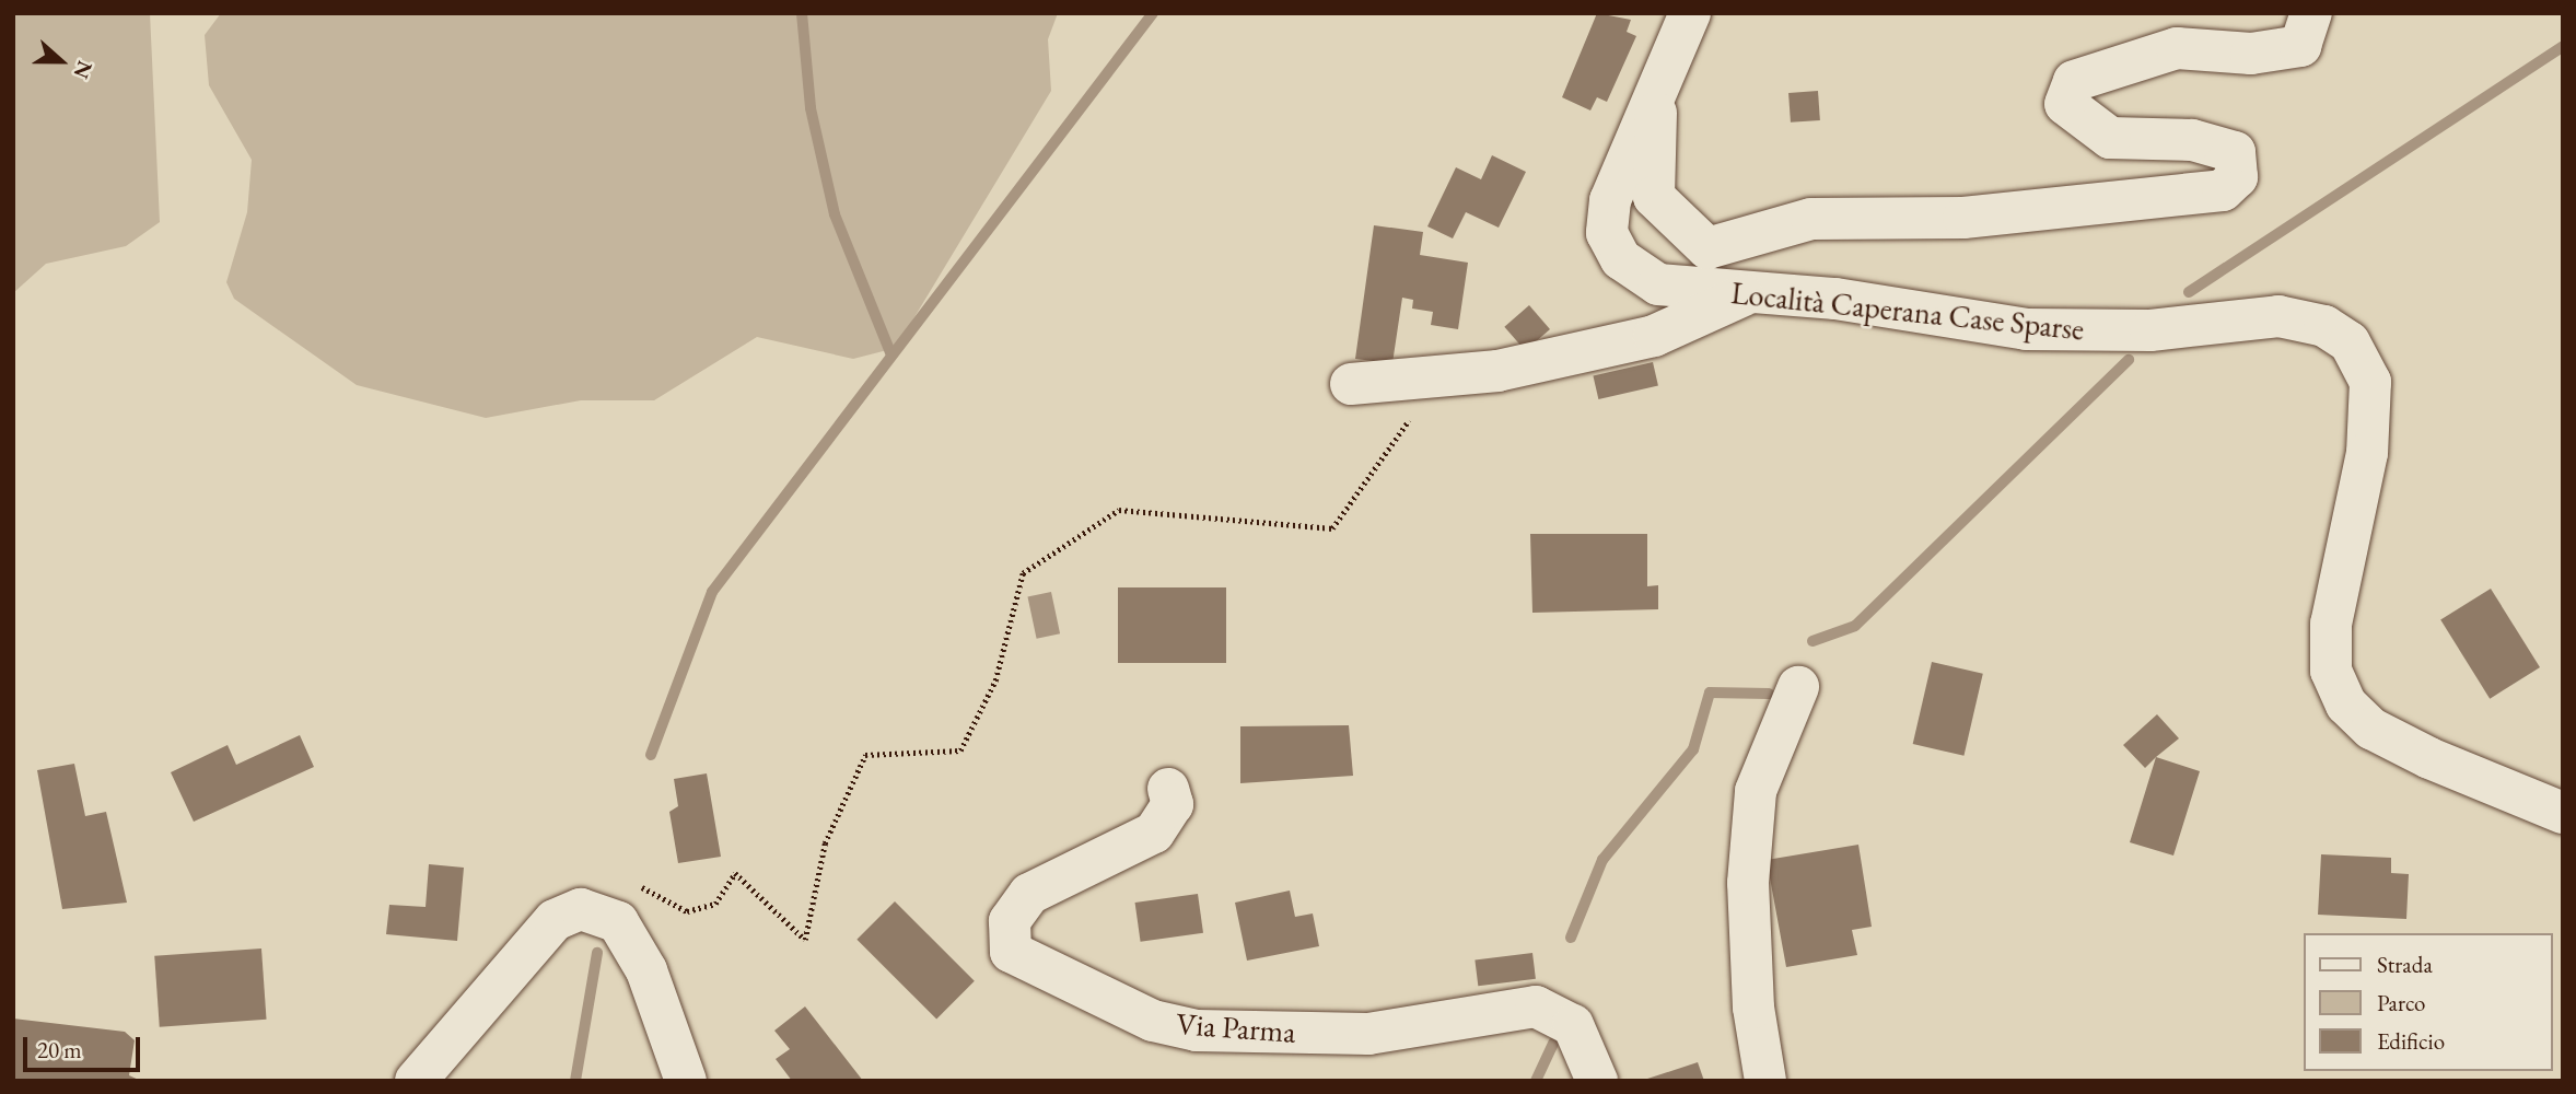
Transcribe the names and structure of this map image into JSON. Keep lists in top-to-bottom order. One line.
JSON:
{"streets":{"street":["Località Caperana Case Sparse","Via Parma"]},"legend":["Strada","Parco","Edificio"],"scale_bar":"20 m","north":"right"}
